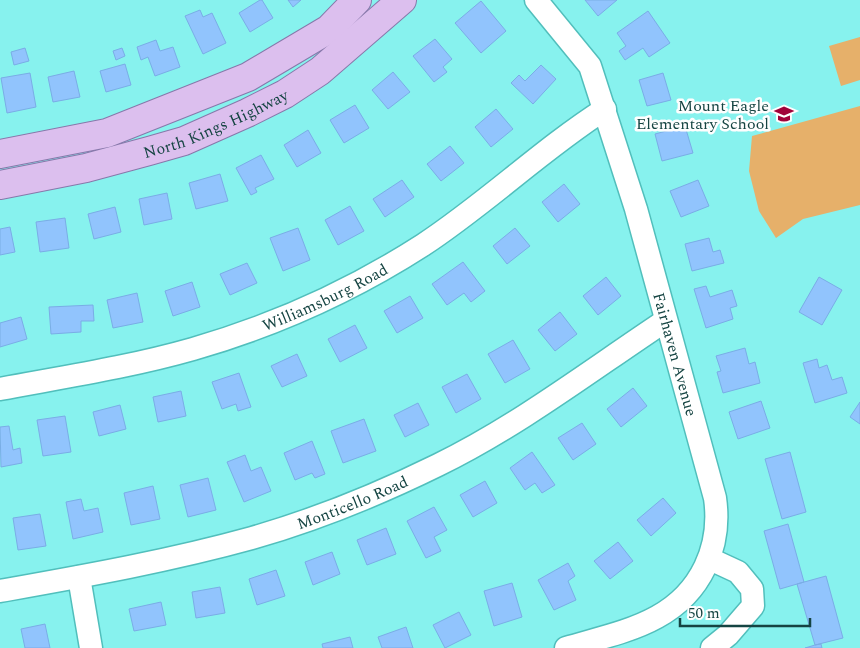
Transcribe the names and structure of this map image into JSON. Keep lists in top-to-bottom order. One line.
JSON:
{"streets":{"main road":["North Kings Highway"],"street":["Williamsburg Road","Fairhaven Avenue","Monticello Road"]},"crossings":[["Williamsburg Road","Fairhaven Avenue"],["Fairhaven Avenue","Monticello Road"]],"places":{"school or university":["Mount Eagle Elementary School"]},"scale_bar":"50 m"}
